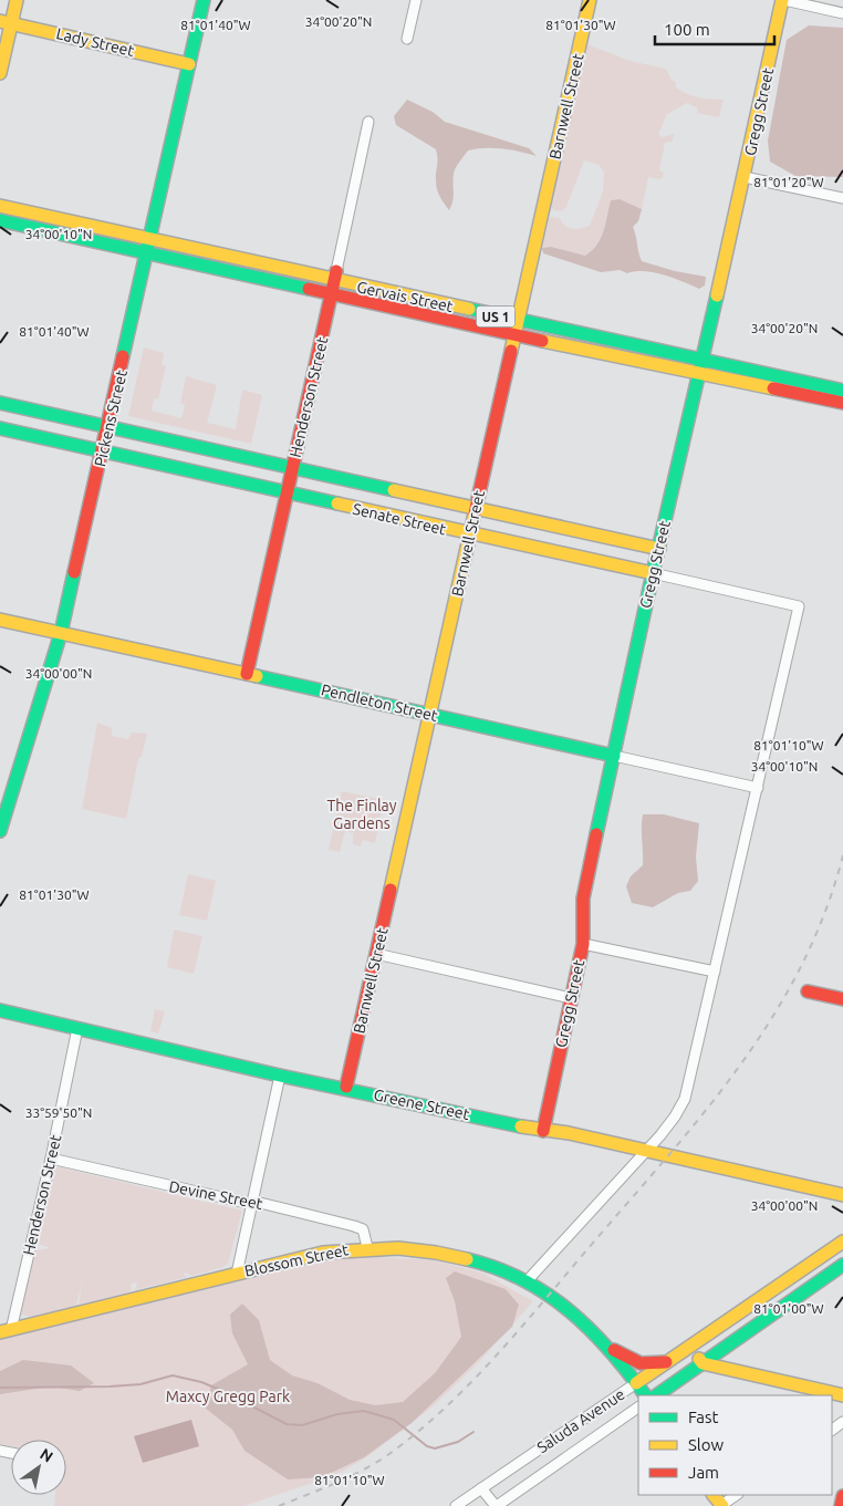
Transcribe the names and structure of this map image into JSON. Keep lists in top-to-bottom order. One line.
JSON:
{"streets":{"street":["Lady Street","Barnwell Street","Gregg Street","Gervais Street","US 1","Henderson Street","Pickens Street","Senate Street","Pendleton Street","Greene Street","Devine Street","Blossom Street","Saluda Avenue"]},"crossings":[["Lady Street","Pickens Street"],["Barnwell Street","Gervais Street"],["Barnwell Street","Senate Street"],["Barnwell Street","Pendleton Street"],["Barnwell Street","Greene Street"],["Gregg Street","Gervais Street"],["Gregg Street","Senate Street"],["Gregg Street","Pendleton Street"],["Gregg Street","Greene Street"],["Gervais Street","Henderson Street"],["Gervais Street","Pickens Street"],["Henderson Street","Senate Street"],["Henderson Street","Pendleton Street"],["Henderson Street","Greene Street"],["Henderson Street","Devine Street"],["Henderson Street","Blossom Street"],["Pickens Street","Senate Street"],["Pickens Street","Pendleton Street"],["Senate Street","Pendleton Street"],["Devine Street","Blossom Street"],["Blossom Street","Saluda Avenue"]],"parks":["The Finlay Gardens","Maxcy Gregg Park"],"legend":["Fast","Slow","Jam"],"scale_bar":"100 m","north":"top right","coordinates":["34°00'20\"N","81°01'30\"W","81°01'40\"W","81°01'20\"W","34°00'10\"N","34°00'00\"N","81°01'10\"W","33°59'50\"N","81°01'00\"W"]}
